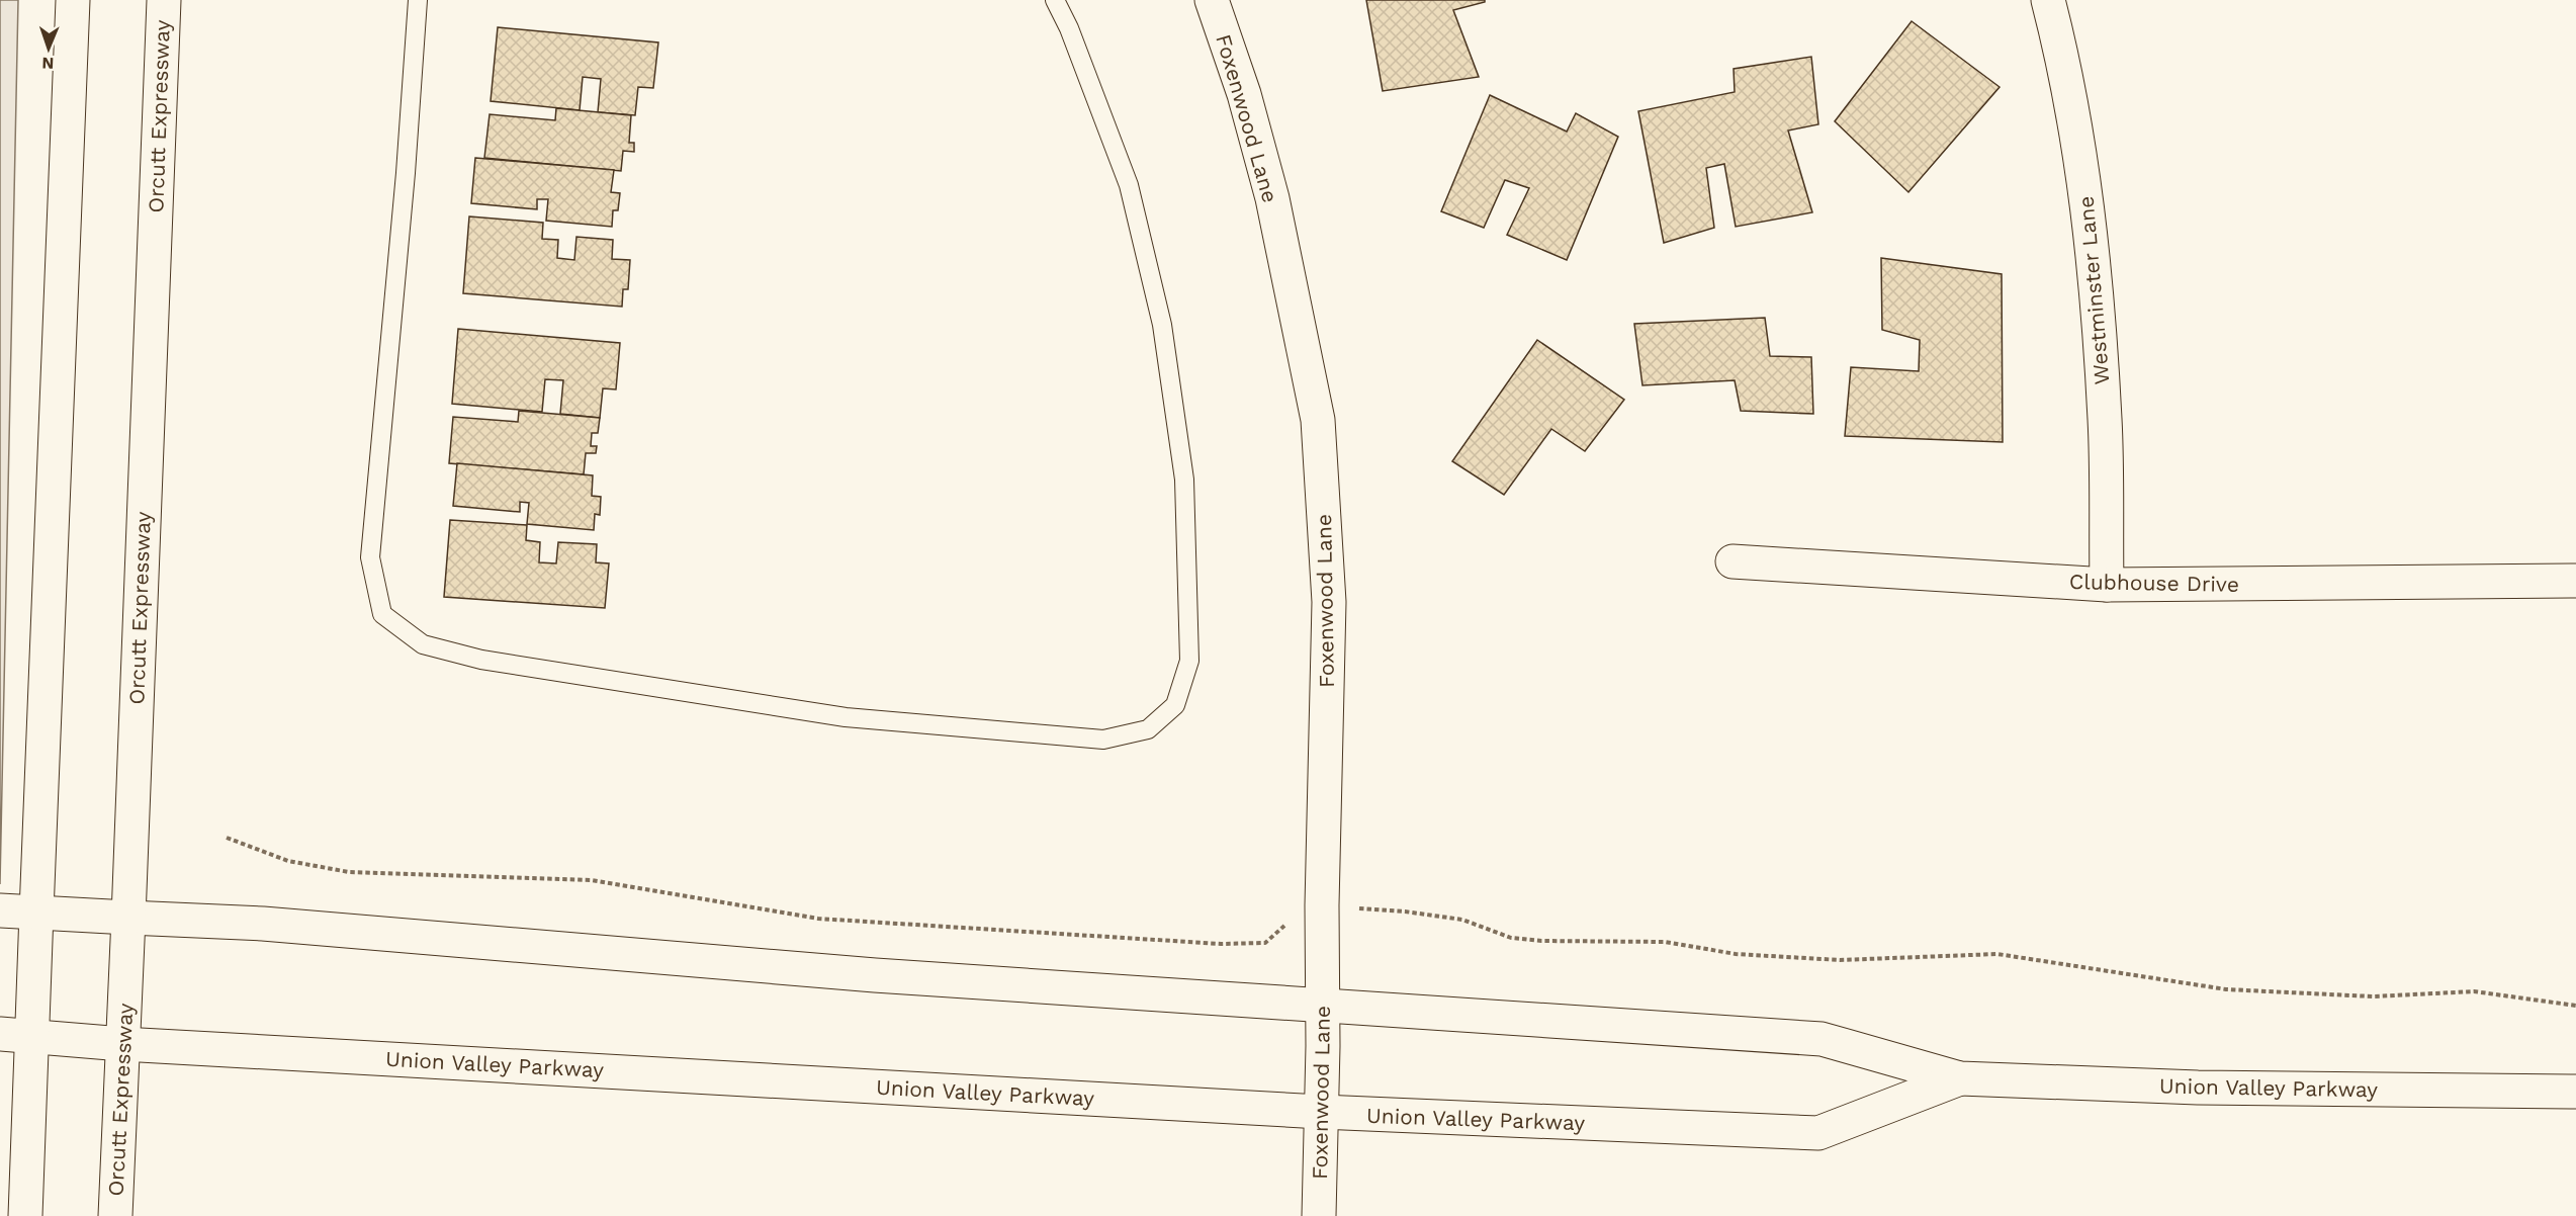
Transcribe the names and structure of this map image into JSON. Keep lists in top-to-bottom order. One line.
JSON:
{"streets":{"main road":["Orcutt Expressway","Foxenwood Lane","Westminster Lane","Clubhouse Drive","Union Valley Parkway"]},"crossings":[["Orcutt Expressway","Union Valley Parkway"],["Foxenwood Lane","Union Valley Parkway"],["Westminster Lane","Clubhouse Drive"]],"north":"bottom"}
